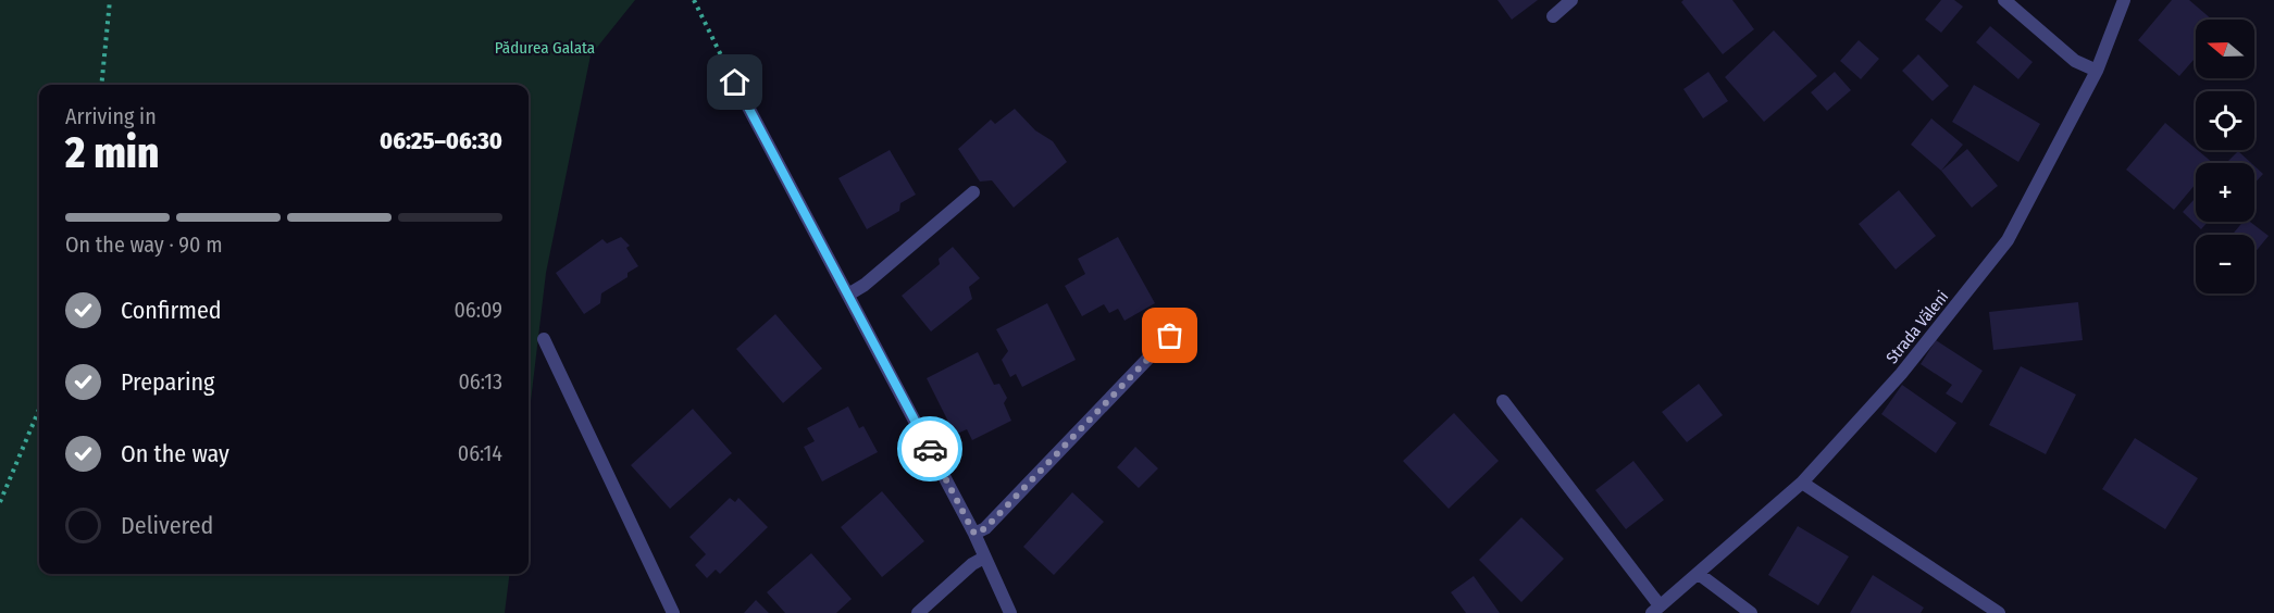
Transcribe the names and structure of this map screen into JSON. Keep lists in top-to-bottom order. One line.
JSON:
{"streets":{"street":["Strada Văleni"]},"parks":["Pădurea Galata"],"north":"left","page":{"map_buttons":["+","−"],"heading":["2 min","Arriving in","06:25–06:30"],"bar":"On the way · 90 m","list":[["Confirmed","06:09"],["Preparing","06:13"],["On the way","06:14"],"Delivered"]}}
